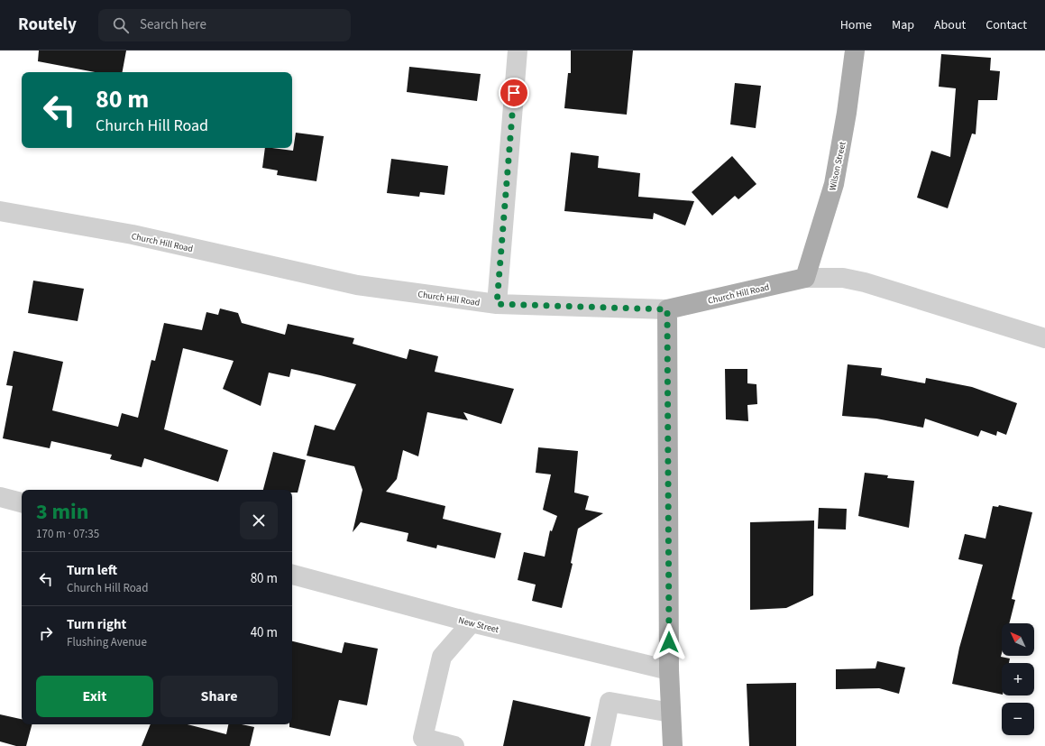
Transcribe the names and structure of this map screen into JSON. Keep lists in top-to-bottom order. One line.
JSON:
{"streets":{"main road":["Wilson Street","Church Hill Road"],"street":["New Street"]},"crossings":[["Wilson Street","Church Hill Road"]],"north":"top left","page":{"header":"Routely","search":"Search here","nav":["Home","Map","About","Contact"],"turn":["80 m","Church Hill Road"],"heading":["3 min","170 m · 07:35"],"list":[{"name":"Turn left","note":"Church Hill Road","value":"80 m"},{"name":"Turn right","note":"Flushing Avenue","value":"40 m"}],"map_buttons":["+","−"],"buttons":["Exit","Share"]}}
